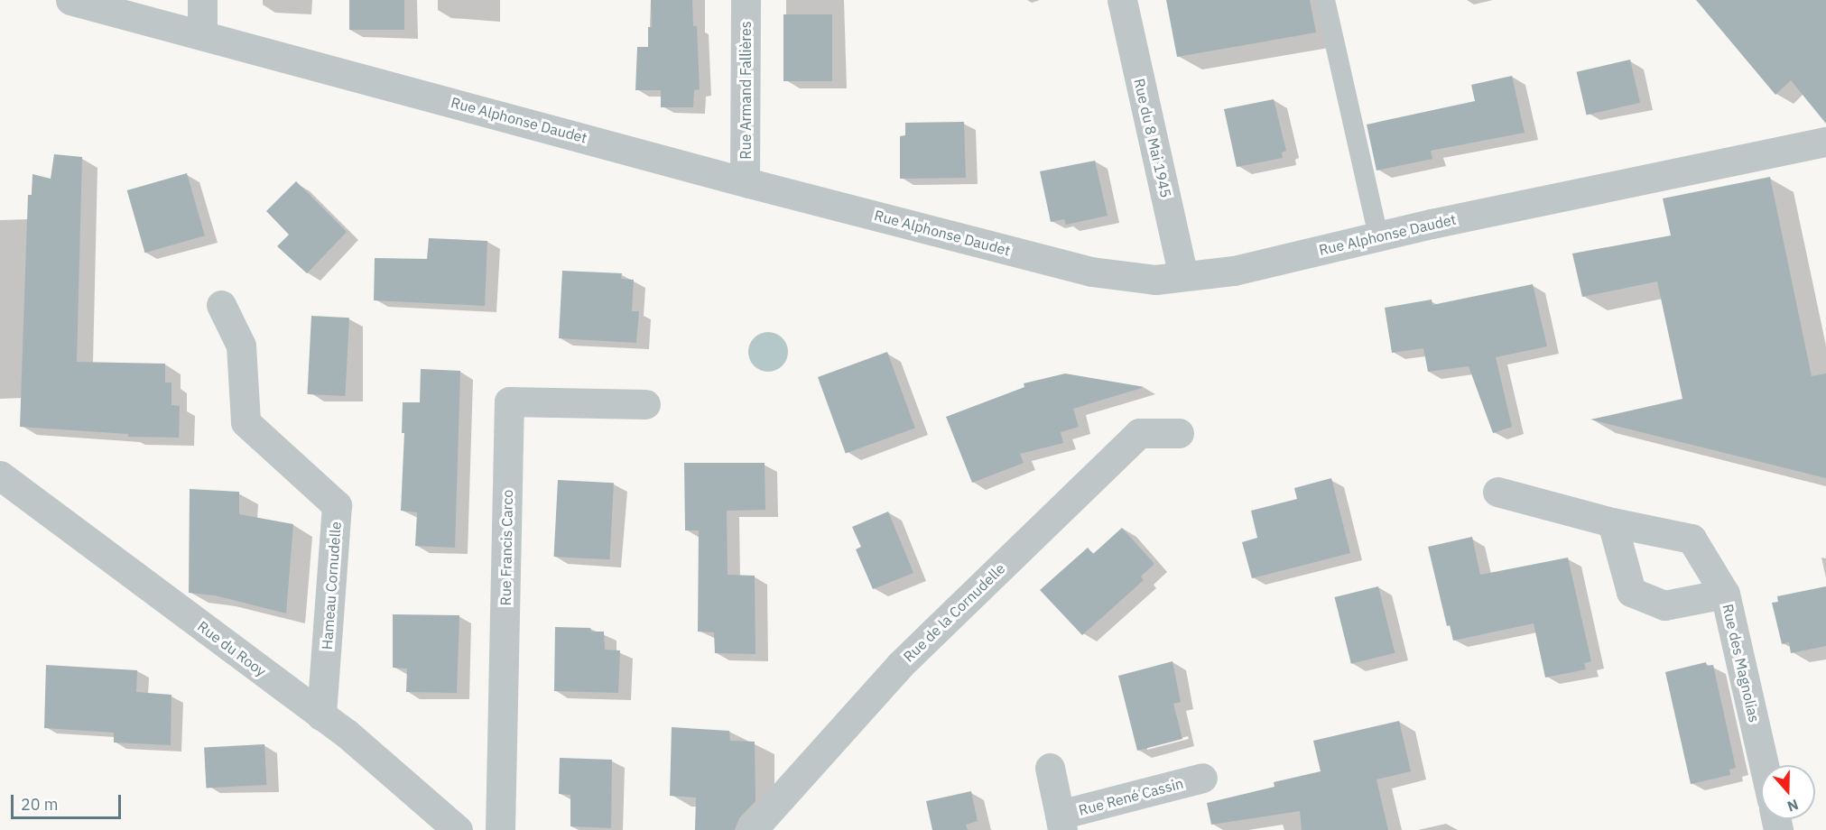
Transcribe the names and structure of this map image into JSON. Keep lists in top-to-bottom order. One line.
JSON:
{"streets":{"street":["Rue Armand Fallières","Rue Alphonse Daudet","Rue du 8 Mai 1945","Rue Francis Carco","Hameau Cornudelle","Rue de la Cornudelle","Rue du Rooy","Rue des Magnolias","Rue René Cassin"]},"crossings":[["Rue Armand Fallières","Rue Alphonse Daudet"],["Rue Alphonse Daudet","Rue du 8 Mai 1945"],["Hameau Cornudelle","Rue du Rooy"]],"scale_bar":"20 m","north":"bottom"}
